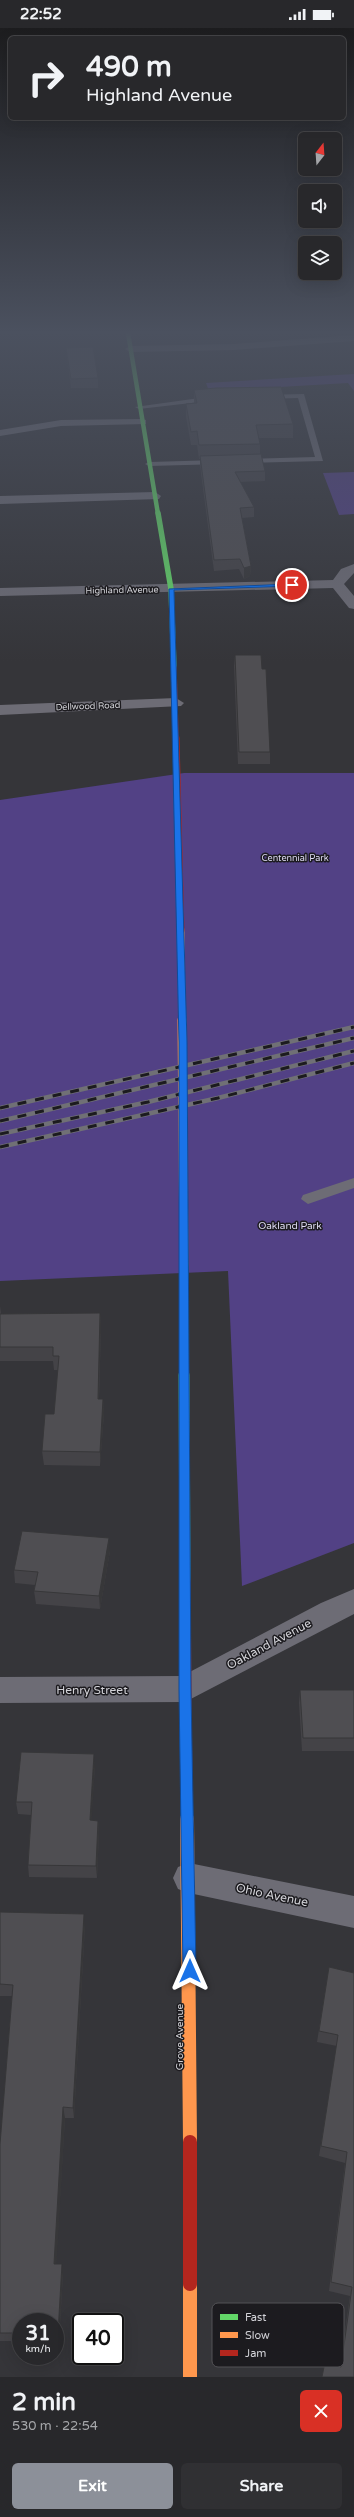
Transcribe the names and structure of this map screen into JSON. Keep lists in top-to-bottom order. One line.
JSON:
{"streets":{"street":["Highland Avenue","Dellwood Road","Oakland Avenue","Henry Street","Ohio Avenue","Grove Avenue"]},"crossings":[["Highland Avenue","Grove Avenue"],["Dellwood Road","Grove Avenue"],["Oakland Avenue","Henry Street"],["Oakland Avenue","Grove Avenue"],["Henry Street","Grove Avenue"],["Ohio Avenue","Grove Avenue"]],"parks":["Centennial Park","Oakland Park"],"legend":["Fast","Slow","Jam"],"north":"top","page":{"status":"22:52","turn":["490 m","Highland Avenue"],"speed":"31 km/h","limit":"40","heading":["2 min","530 m · 22:54"],"buttons":["Exit","Share"]}}
